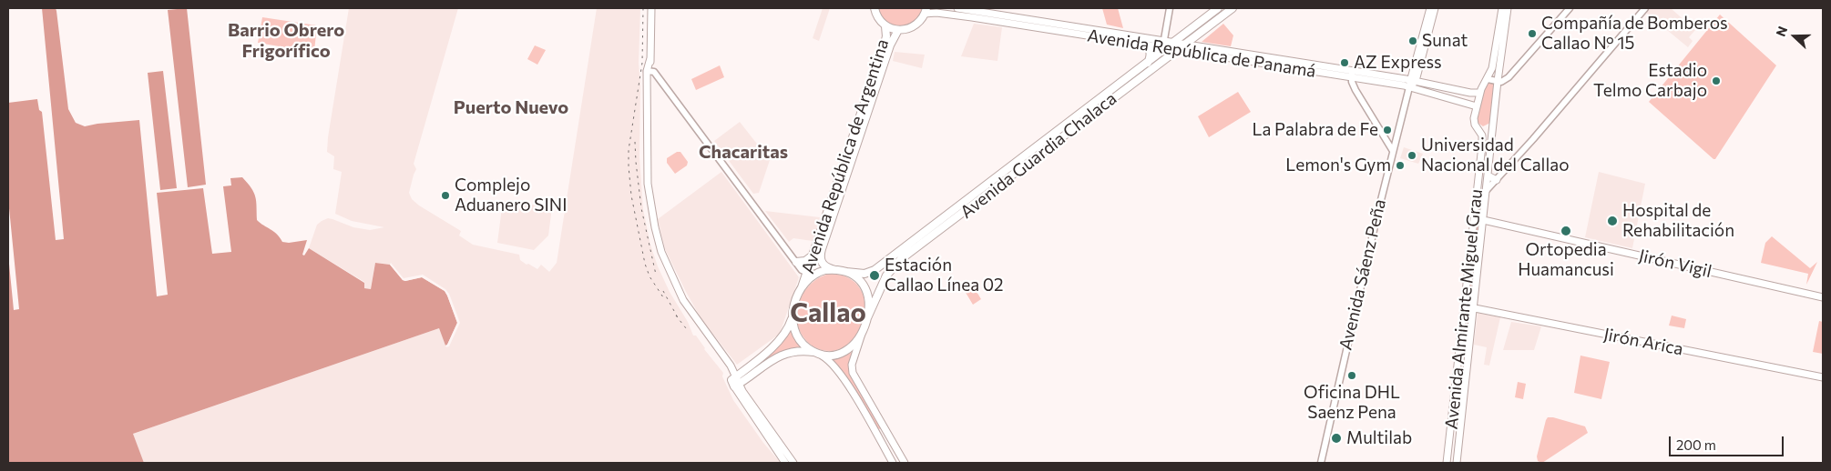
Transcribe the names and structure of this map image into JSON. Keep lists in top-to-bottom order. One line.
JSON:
{"streets":{"main road":["Avenida República de Panamá","Avenida Guardia Chalaca","Avenida República de Argentina","Jirón Vigil","Avenida Sáenz Peña","Avenida Almirante Miguel Grau","Jirón Arica"]},"crossings":[["Avenida República de Panamá","Avenida Guardia Chalaca"],["Avenida República de Panamá","Avenida Sáenz Peña"],["Avenida República de Panamá","Avenida Almirante Miguel Grau"],["Avenida Guardia Chalaca","Avenida República de Argentina"],["Jirón Vigil","Avenida Almirante Miguel Grau"],["Avenida Almirante Miguel Grau","Jirón Arica"]],"districts":["Barrio Obrero Frigorífico","Puerto Nuevo","Chacaritas","Callao"],"places":["Compañía de Bomberos Callao Nº 15","Sunat","AZ Express","Estadio Telmo Carbajo","La Palabra de Fe","Universidad Nacional del Callao","Lemon's Gym","Complejo Aduanero SINI","Hospital de Rehabilitación","Ortopedia Huamancusi","Estación Callao Línea 02","Oficina DHL Saenz Pena","Multilab"],"scale_bar":"200 m","north":"left"}
